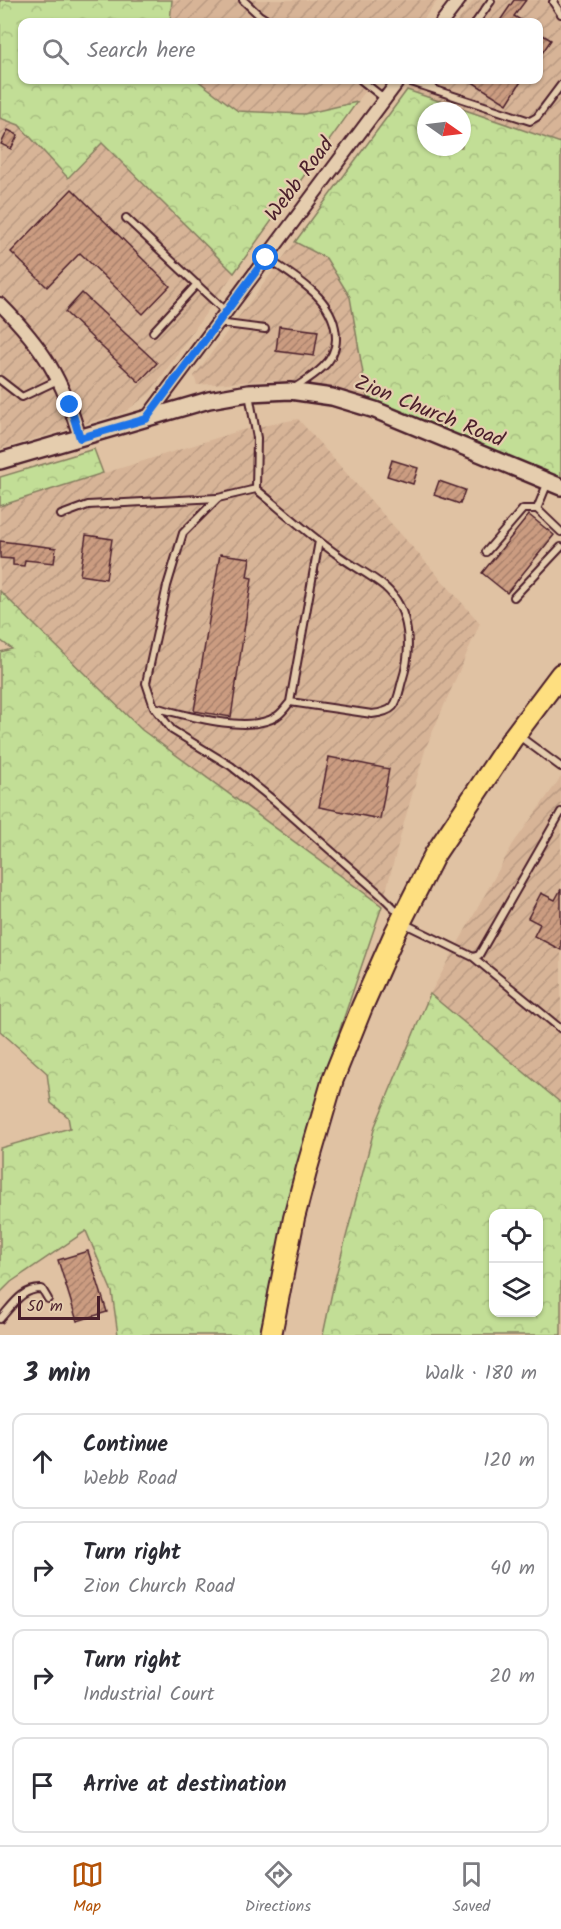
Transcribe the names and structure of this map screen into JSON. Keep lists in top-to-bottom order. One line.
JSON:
{"streets":{"street":["Webb Road","Zion Church Road"]},"crossings":[["Webb Road","Zion Church Road"]],"scale_bar":"50 m","north":"right","page":{"search":"Search here","scale":"50 m","heading":["3 min","Walk · 180 m"],"list":[["Continue","Webb Road","120 m"],["Turn right","Zion Church Road","40 m"],["Turn right","Industrial Court","20 m"],"Arrive at destination"],"nav":["Map","Directions","Saved"]}}
